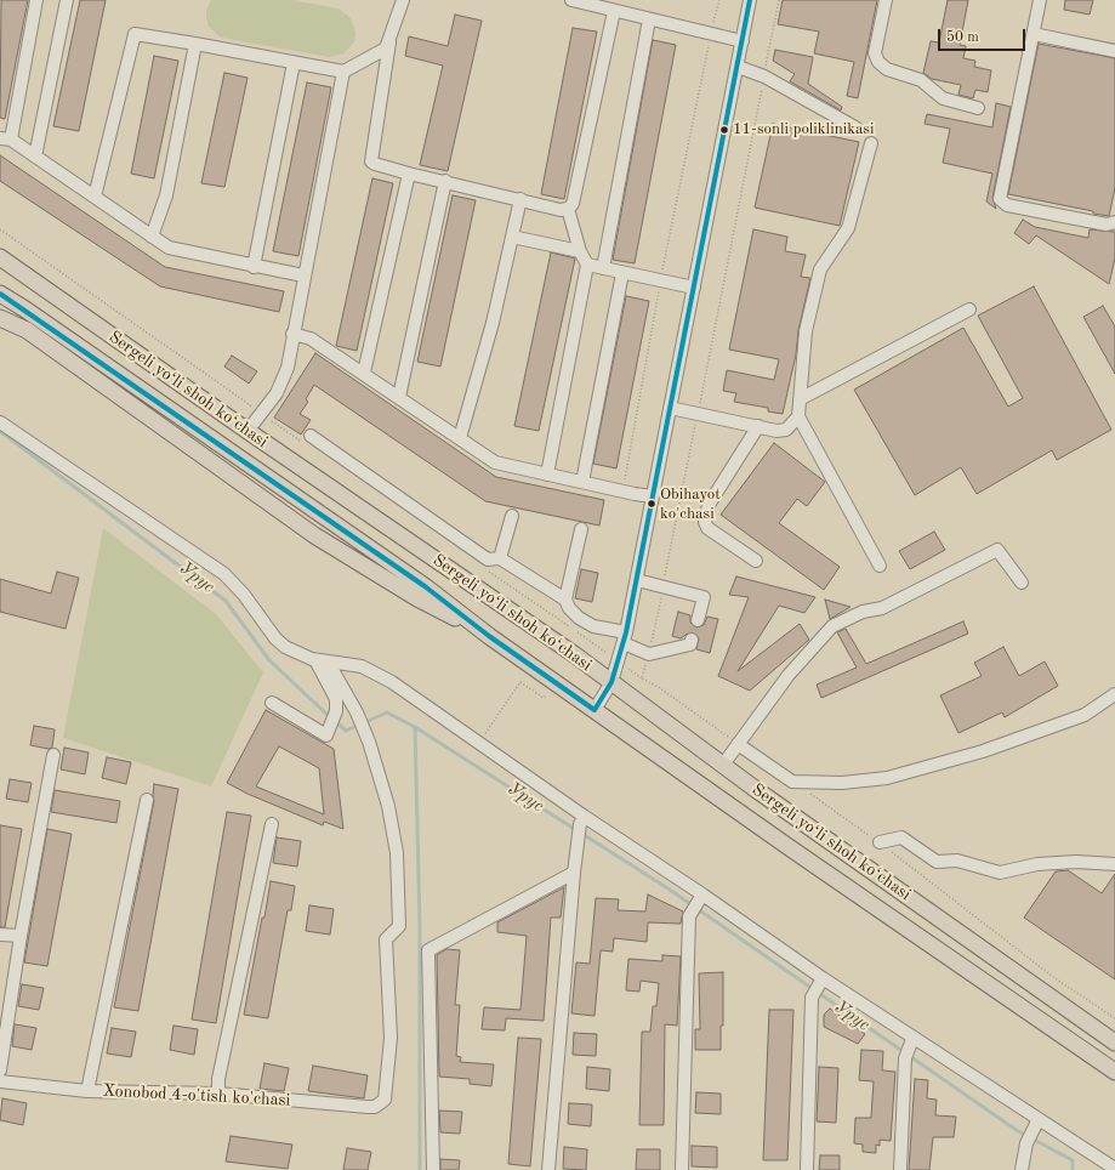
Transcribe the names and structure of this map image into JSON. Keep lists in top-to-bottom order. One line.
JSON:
{"streets":{"main road":["Sergeli yo‘li shoh ko‘chasi"],"street":["Xonobod 4-o'tish ko'chasi"]},"water":["Урус"],"places":["11-sonli poliklinikasi","Obihayot ko'chasi"],"scale_bar":"50 m"}
